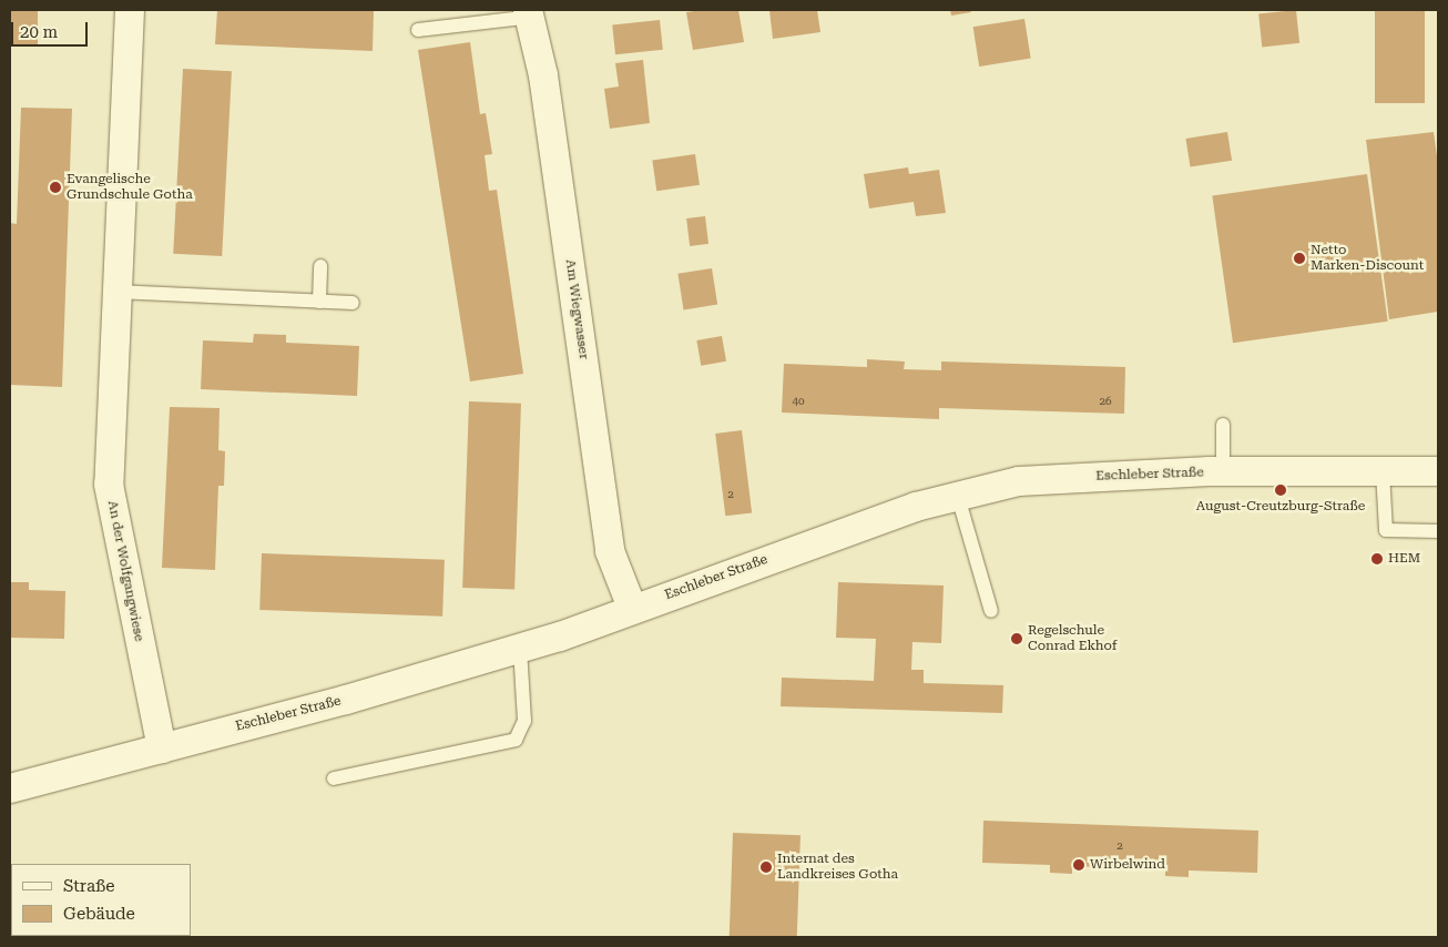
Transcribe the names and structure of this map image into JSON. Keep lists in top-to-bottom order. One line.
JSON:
{"streets":{"street":["Am Wiegwasser","Eschleber Straße","An der Wolfgangwiese"]},"crossings":[["Am Wiegwasser","Eschleber Straße"],["Eschleber Straße","An der Wolfgangwiese"]],"places":["Evangelische Grundschule Gotha","Netto Marken-Discount","August-Creutzburg-Straße","HEM","Regelschule Conrad Ekhof","Wirbelwind","Internat des Landkreises Gotha"],"house_numbers":["40","26","2","2"],"legend":["Straße","Gebäude"],"scale_bar":"20 m"}
